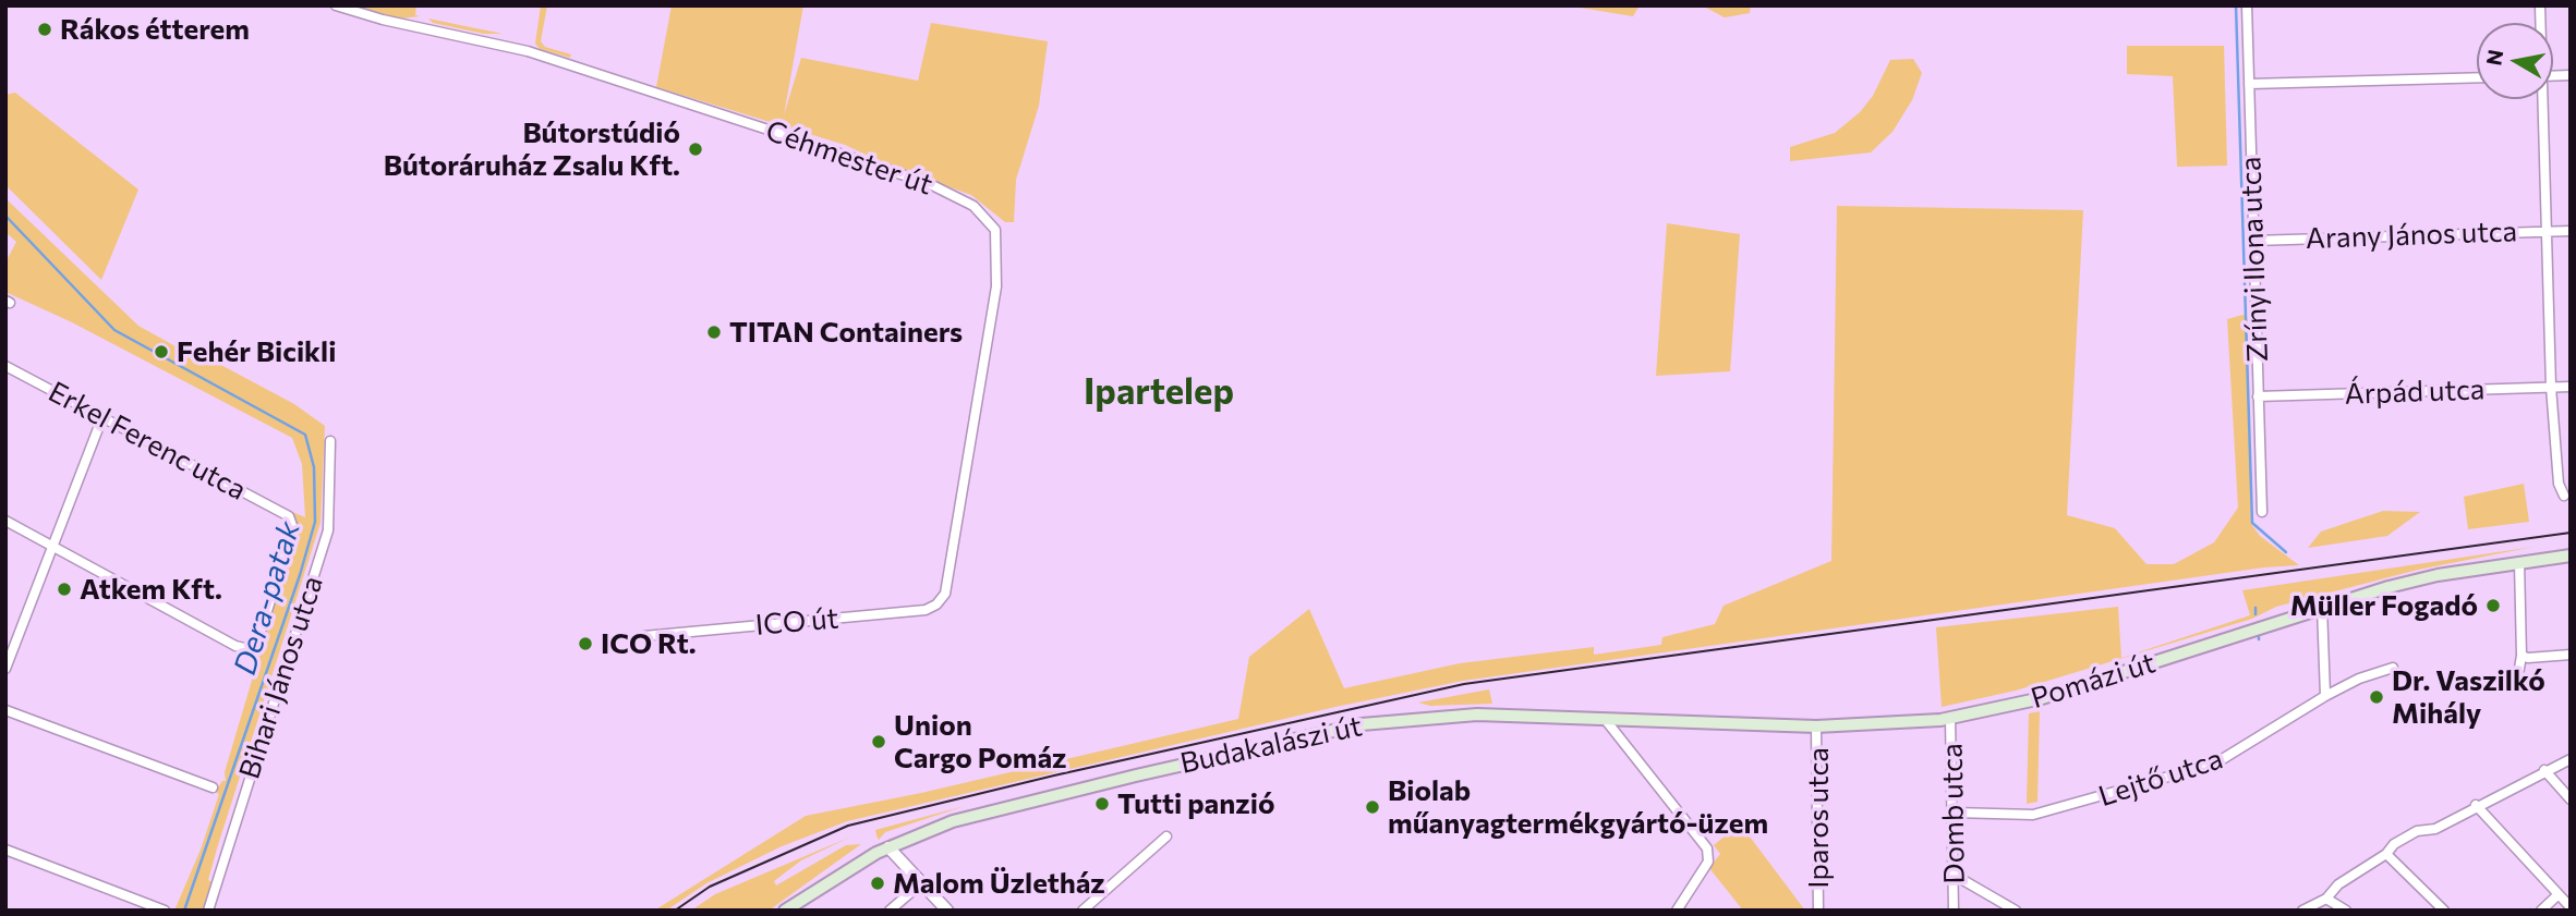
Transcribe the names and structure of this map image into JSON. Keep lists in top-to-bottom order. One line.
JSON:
{"streets":{"main road":["Pomázi út","Budakalászi út"],"street":["Céhmester út","Arany János utca","Zrínyi Ilona utca","Árpád utca","Erkel Ferenc utca","ICO út","Bihari János utca","Lejtő utca","Domb utca","Iparos utca"]},"crossings":[["Céhmester út","ICO út"],["Arany János utca","Zrínyi Ilona utca"],["Zrínyi Ilona utca","Árpád utca"],["Pomázi út","Budakalászi út"],["Pomázi út","Domb utca"],["Pomázi út","Iparos utca"],["Lejtő utca","Domb utca"]],"districts":["Ipartelep"],"water":["Dera-patak"],"places":["Rákos étterem","Bútorstúdió Bútoráruház Zsalu Kft.","TITAN Containers","Fehér Bicikli","Atkem Kft.","Müller Fogadó","ICO Rt.","Dr. Vaszilkó Mihály","Union Cargo Pomáz","Tutti panzió","Biolab műanyagtermékgyártó-üzem","Malom Üzletház"],"north":"left"}
